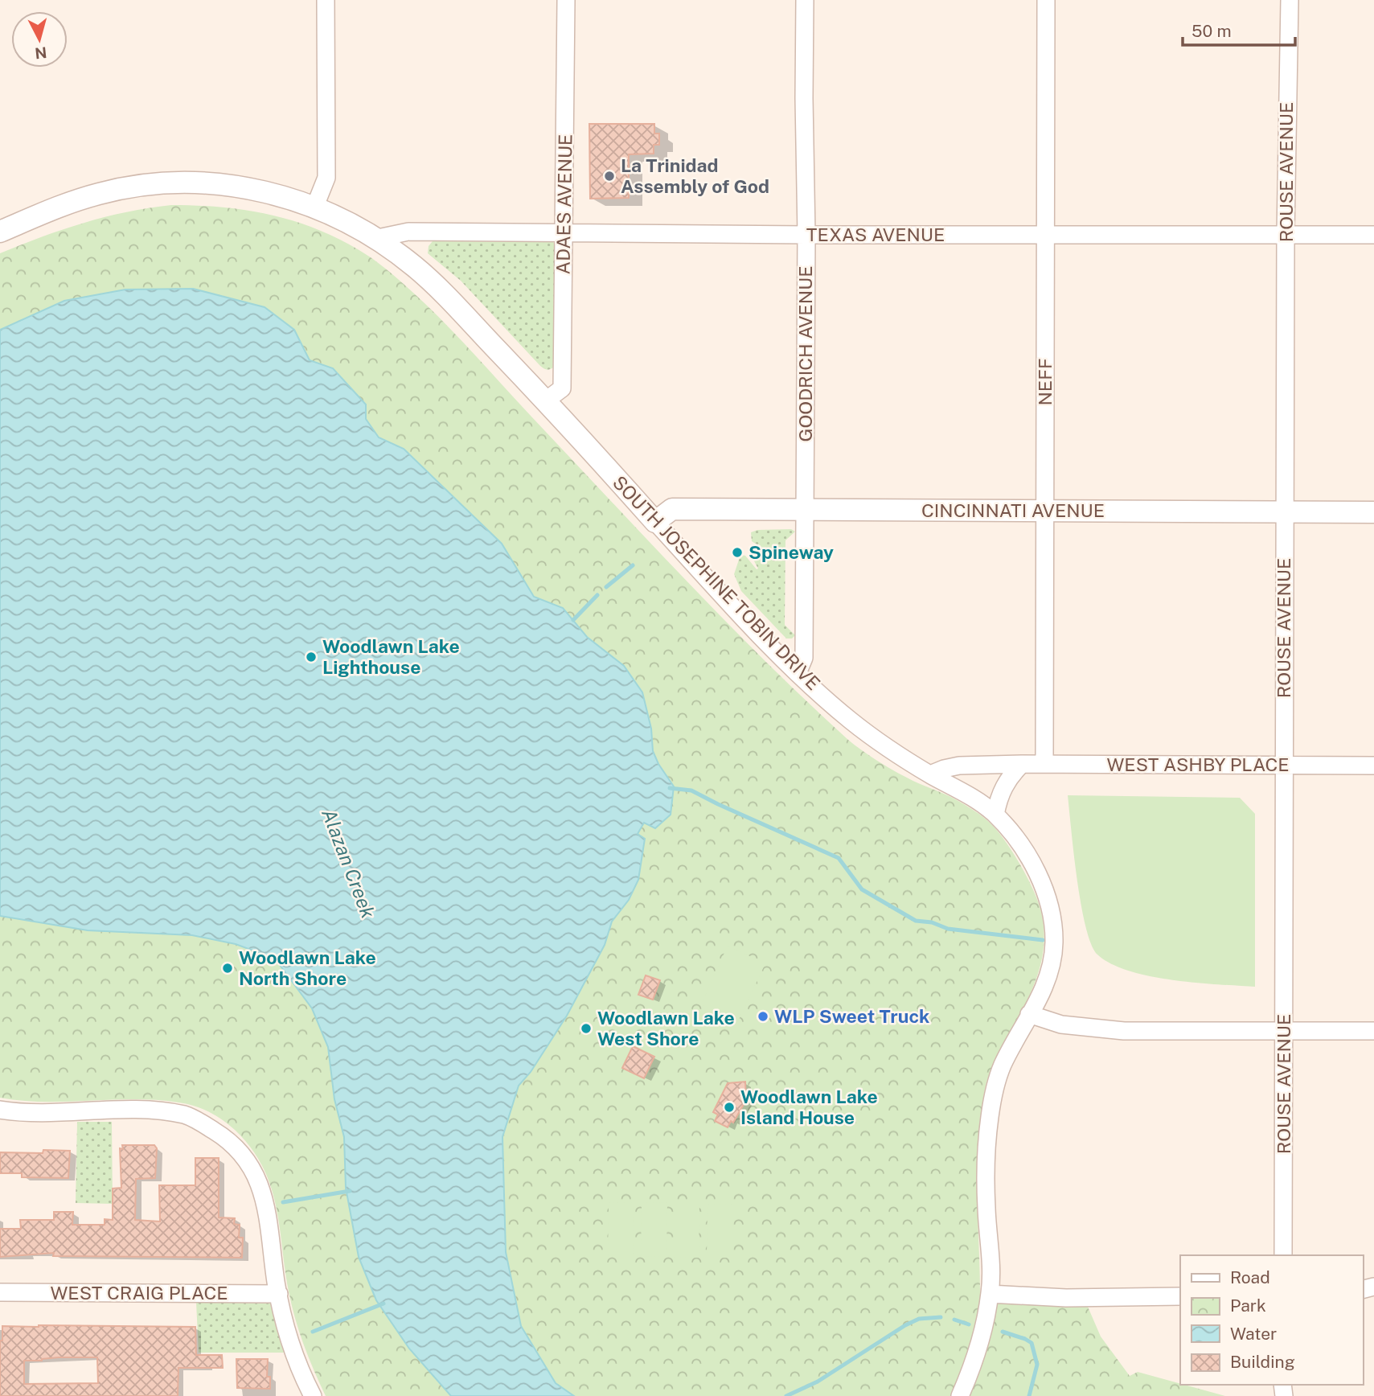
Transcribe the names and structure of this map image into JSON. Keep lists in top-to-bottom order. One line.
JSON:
{"streets":{"street":["ROUSE AVENUE","ADAES AVENUE","TEXAS AVENUE","GOODRICH AVENUE","NEFF","CINCINNATI AVENUE","SOUTH JOSEPHINE TOBIN DRIVE","WEST ASHBY PLACE","WEST CRAIG PLACE"]},"crossings":[["ROUSE AVENUE","TEXAS AVENUE"],["ROUSE AVENUE","CINCINNATI AVENUE"],["ROUSE AVENUE","WEST ASHBY PLACE"],["ADAES AVENUE","TEXAS AVENUE"],["ADAES AVENUE","SOUTH JOSEPHINE TOBIN DRIVE"],["TEXAS AVENUE","GOODRICH AVENUE"],["TEXAS AVENUE","NEFF"],["TEXAS AVENUE","SOUTH JOSEPHINE TOBIN DRIVE"],["GOODRICH AVENUE","CINCINNATI AVENUE"],["GOODRICH AVENUE","SOUTH JOSEPHINE TOBIN DRIVE"],["NEFF","CINCINNATI AVENUE"],["NEFF","WEST ASHBY PLACE"],["CINCINNATI AVENUE","SOUTH JOSEPHINE TOBIN DRIVE"],["SOUTH JOSEPHINE TOBIN DRIVE","WEST ASHBY PLACE"]],"water":["Alazan Creek"],"places":["La Trinidad Assembly of God","Spineway","Woodlawn Lake Lighthouse","Woodlawn Lake North Shore","WLP Sweet Truck","Woodlawn Lake West Shore","Woodlawn Lake Island House"],"legend":["Road","Park","Water","Building"],"scale_bar":"50 m","north":"bottom"}
